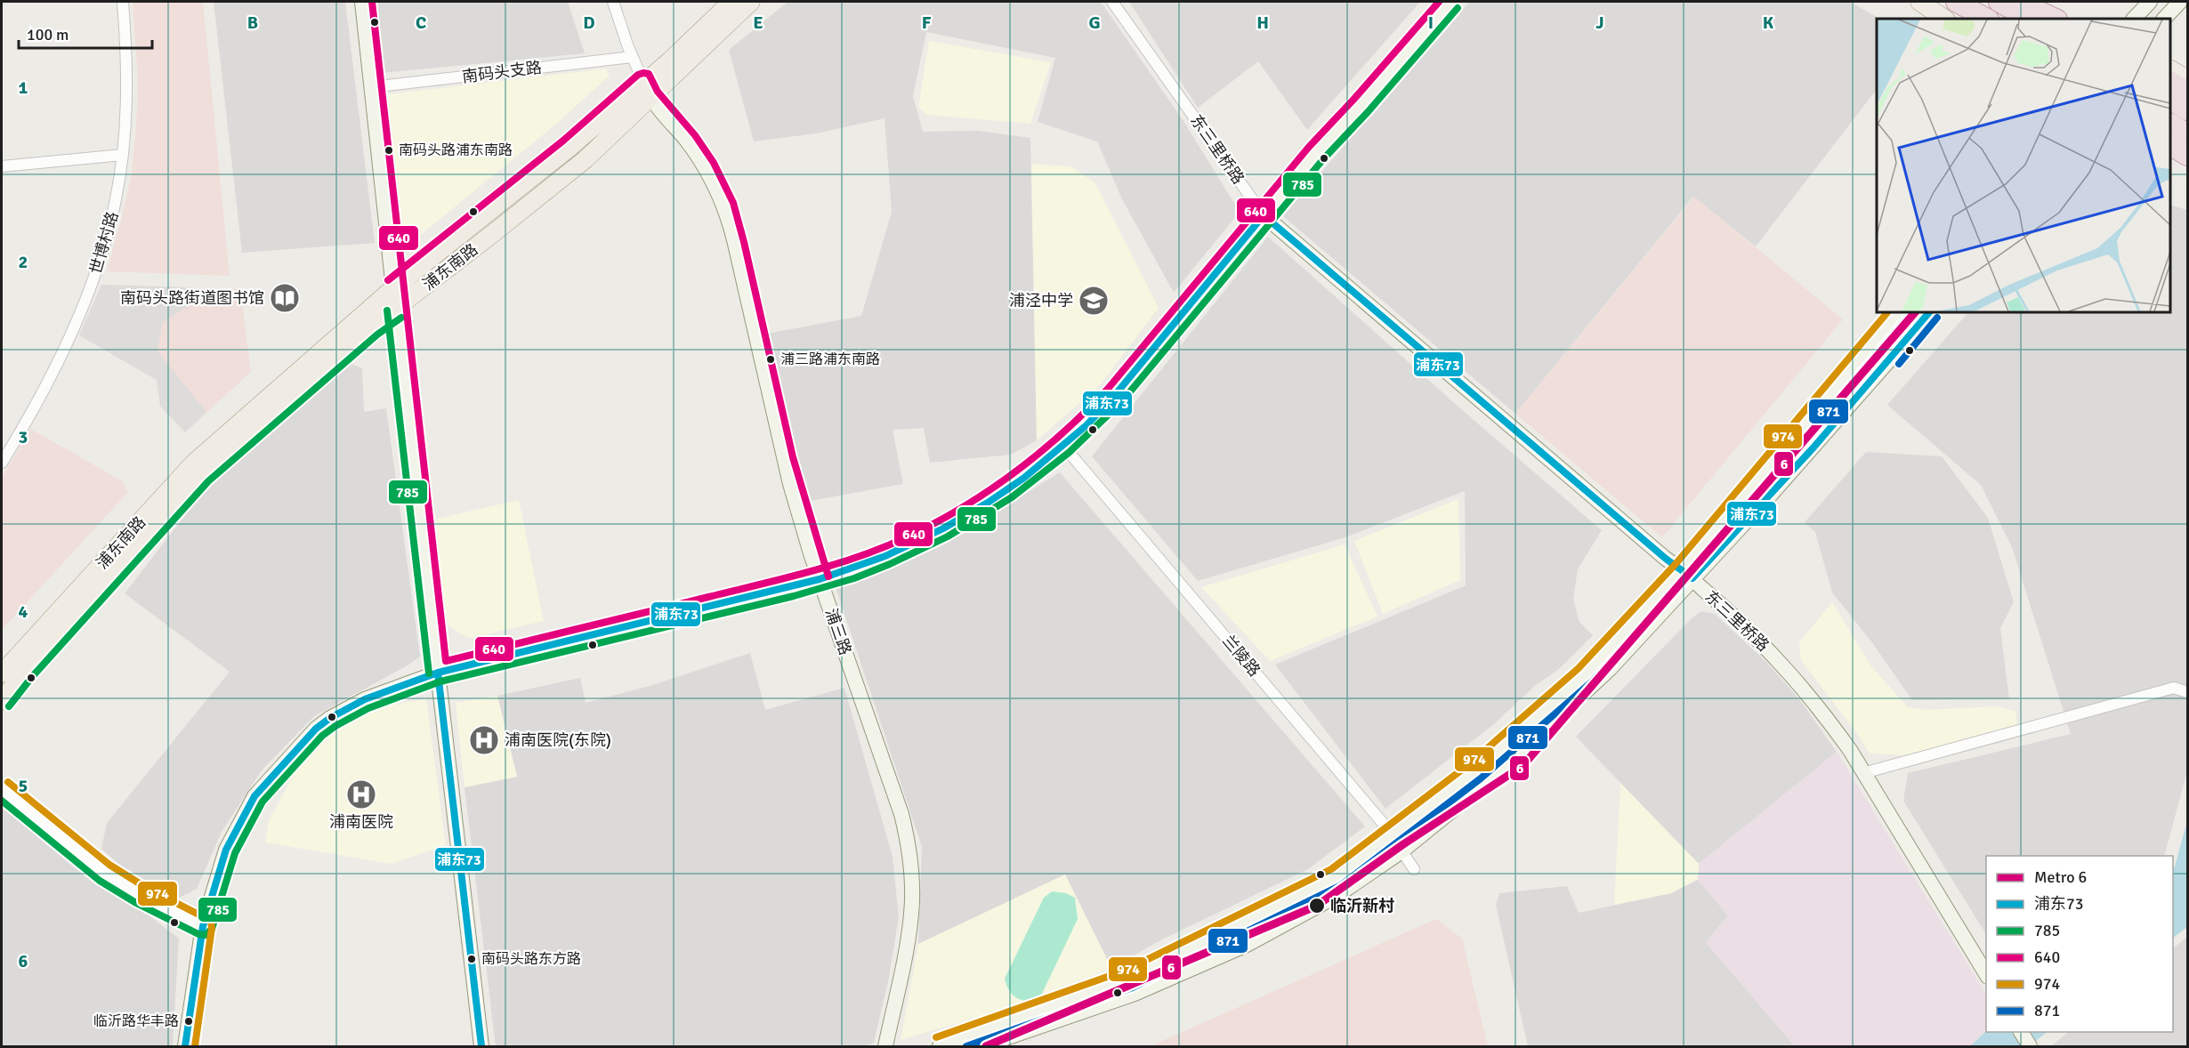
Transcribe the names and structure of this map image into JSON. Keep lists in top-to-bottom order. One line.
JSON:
{"streets":{"main road":["浦东南路"],"street":["南码头支路","东三里桥路","世博村路","浦三路","兰陵路"]},"crossings":[["浦东南路","浦三路"]],"places":{"other":["南码头路浦东南路","浦三路浦东南路","临沂新村","南码头路东方路","临沂路华丰路"],"library":["南码头路街道图书馆"],"school or university":["浦泾中学"],"hospital":["浦南医院(东院)","浦南医院"]},"lines":["transit line 640","transit line 785","transit line 浦东73","metro line 6","transit line 974","transit line 871"],"legend":["Metro 6","浦东73","785","640","974","871"],"scale_bar":"100 m","grid":{"columns":["B","C","D","E","F","G","H","I","J","K"],"rows":["1","2","3","4","5","6"]}}
